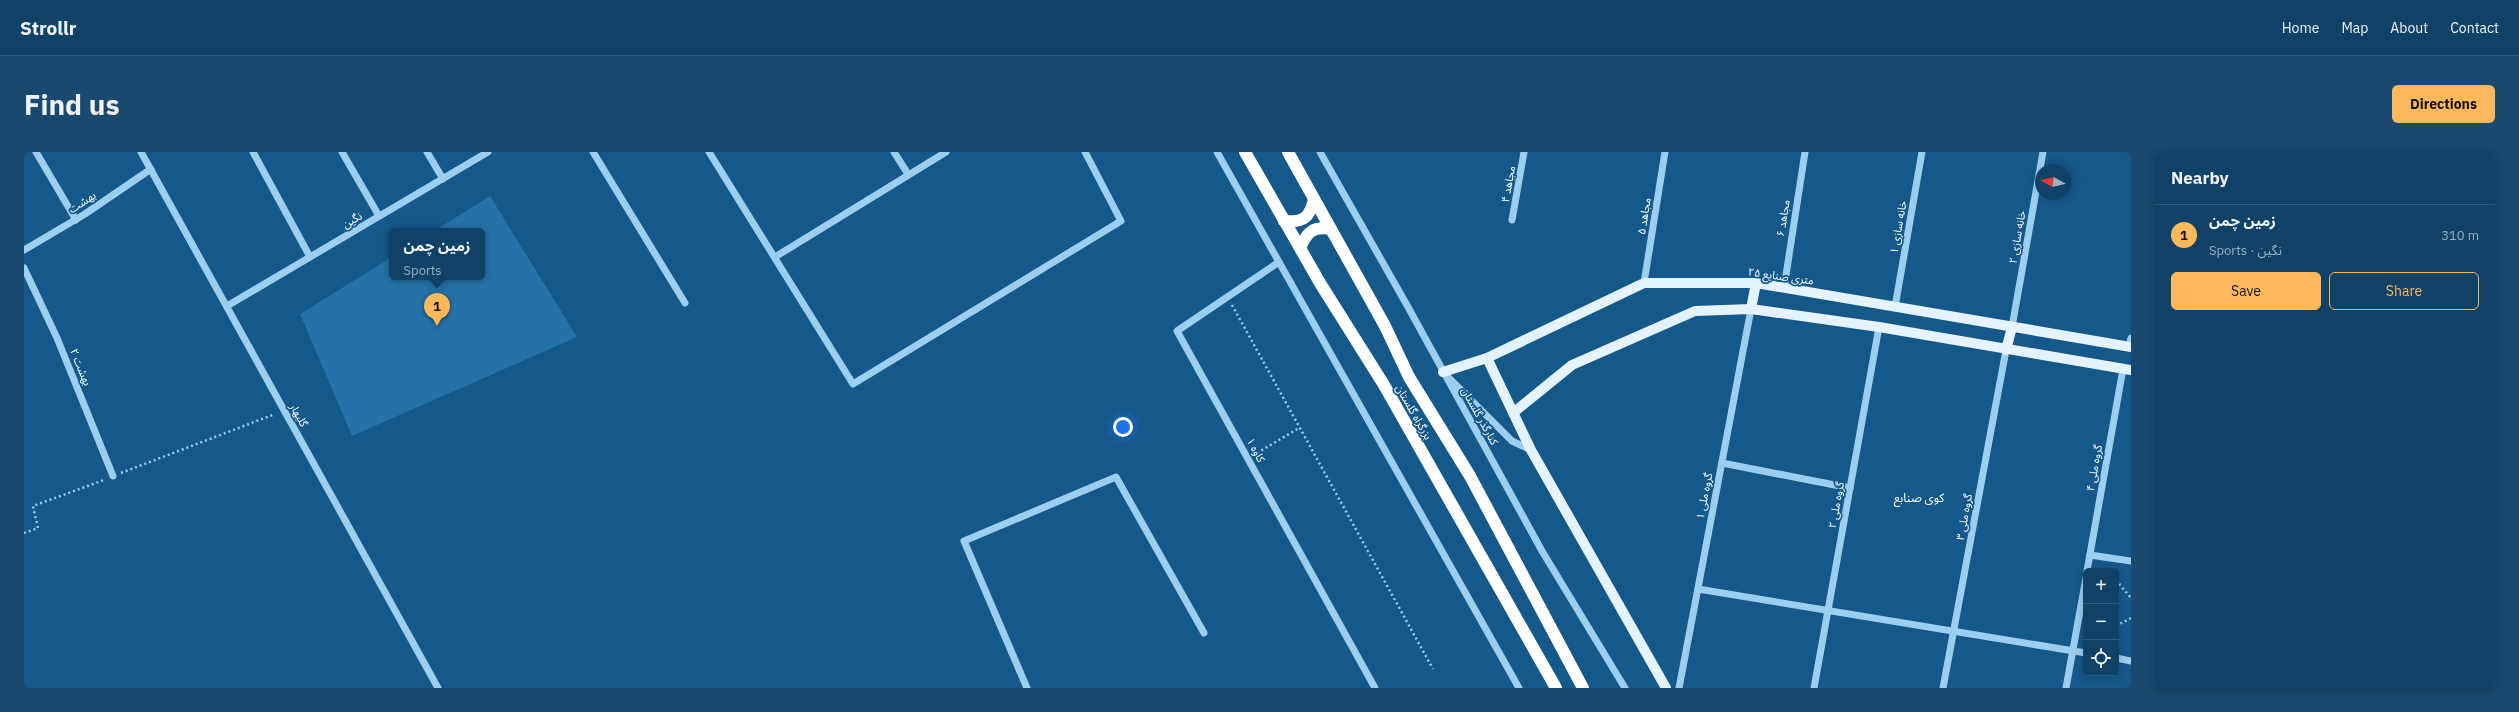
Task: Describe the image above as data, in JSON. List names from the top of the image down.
{
  "streets": {
    "highway": ["بزرگراه گلستان"],
    "main road": ["۲۵ متری صنایع"],
    "street": [
      "مجاهد ۴",
      "بهشت",
      "۵ مجاهد",
      "۶ مجاهد",
      "نگین",
      "خانه سازی ۱",
      "خانه سازی ۲",
      "بهشت ۲",
      "گلبهار",
      "کنارگذر گلستان",
      "کاوه ۱",
      "گروه ملی ۴",
      "گروه ملی ۱",
      "گروه ملی ۲",
      "گروه ملی ۳"
    ]
  },
  "crossings": [
    ["بهشت", "گلبهار"],
    ["۵ مجاهد", "۲۵ متری صنایع"],
    ["۶ مجاهد", "۲۵ متری صنایع"],
    ["نگین", "گلبهار"],
    ["خانه سازی ۱", "۲۵ متری صنایع"],
    ["خانه سازی ۲", "۲۵ متری صنایع"],
    ["۲۵ متری صنایع", "کنارگذر گلستان"]
  ],
  "districts": ["کوی صنابع"],
  "north": "left",
  "page": {
    "header": "Strollr",
    "nav": [
      "Home",
      "Map",
      "About",
      "Contact"
    ],
    "buttons": [
      "Directions",
      ["Save", "Share"]
    ],
    "title": "Find us",
    "heading": "Nearby",
    "list": [
      {
        "mark": "1",
        "name": "زمین چمن",
        "note": "Sports · نگین",
        "value": "310 m"
      }
    ],
    "popup": ["زمین چمن", "Sports"],
    "pins": "1",
    "map_buttons": ["+", "−"]
  }
}
